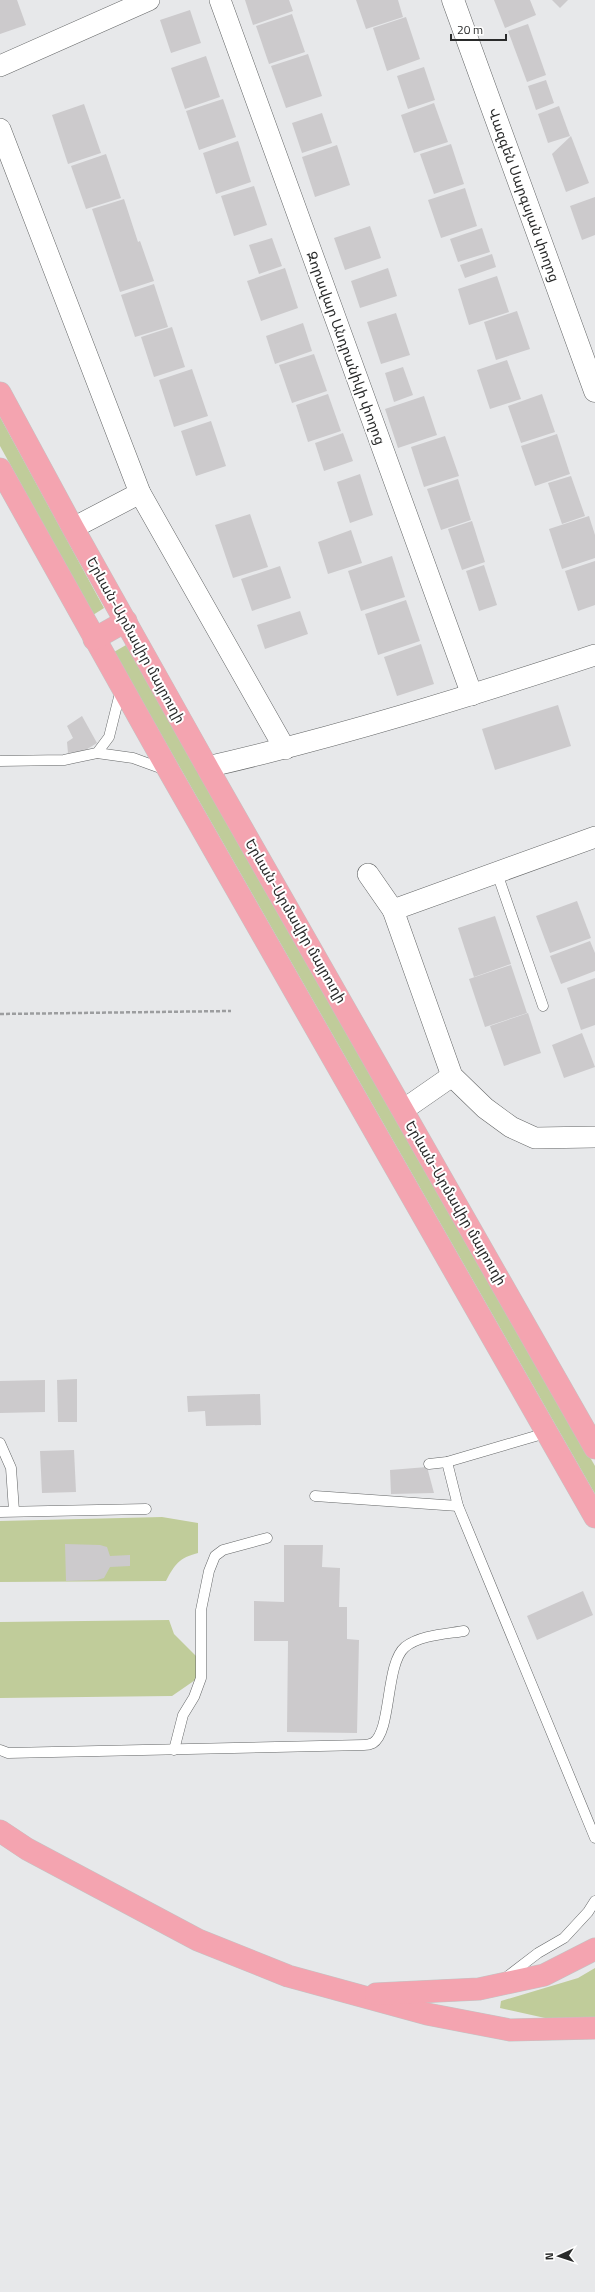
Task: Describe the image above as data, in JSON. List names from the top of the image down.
{
  "streets": {
    "highway": ["Երևան-Արմավիր մայրուղի"],
    "street": ["Վազգեն Սարգսյան փողոց", "Զորավար Անդրանիկի փողոց"]
  },
  "scale_bar": "20 m",
  "north": "left"
}
